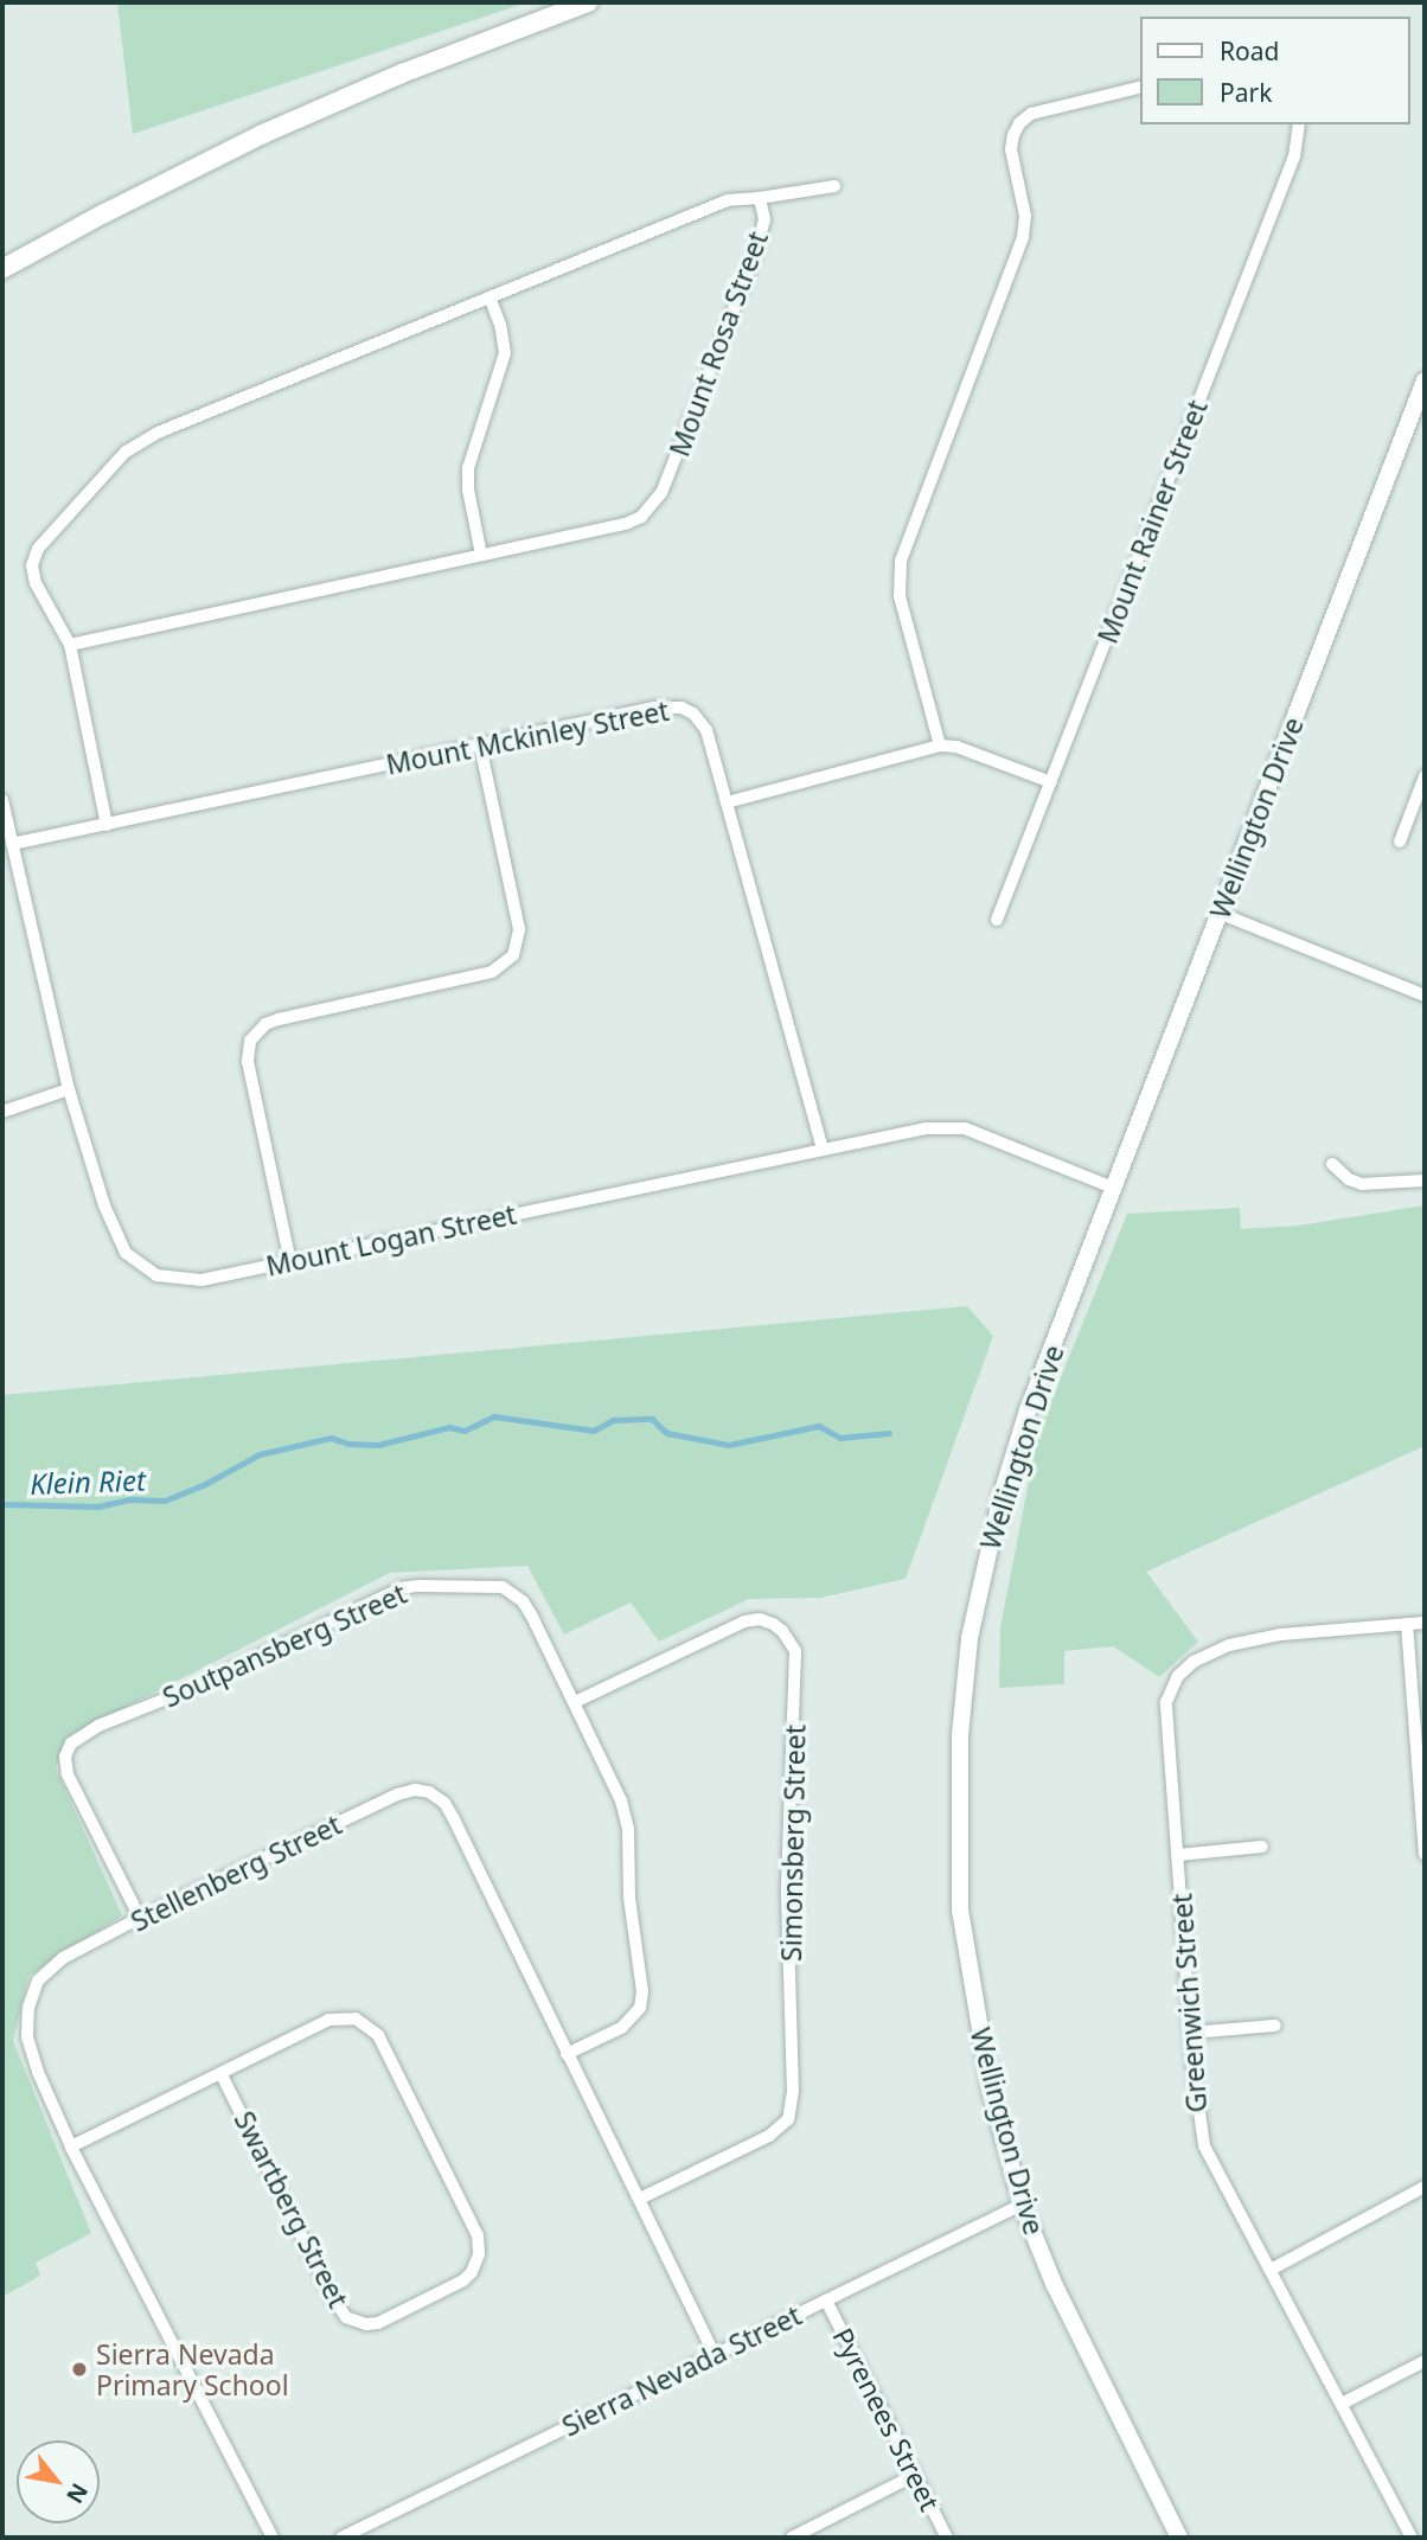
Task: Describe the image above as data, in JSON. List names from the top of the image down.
{
  "streets": {
    "street": [
      "Mount Rosa Street",
      "Mount Rainer Street",
      "Mount Mckinley Street",
      "Wellington Drive",
      "Mount Logan Street",
      "Soutpansberg Street",
      "Simonsberg Street",
      "Stellenberg Street",
      "Greenwich Street",
      "Swartberg Street",
      "Sierra Nevada Street",
      "Pyrenees Street"
    ]
  },
  "crossings": [
    ["Mount Rosa Street", "Mount Mckinley Street"],
    ["Mount Mckinley Street", "Mount Logan Street"],
    ["Wellington Drive", "Mount Logan Street"],
    ["Wellington Drive", "Sierra Nevada Street"],
    ["Soutpansberg Street", "Simonsberg Street"],
    ["Soutpansberg Street", "Stellenberg Street"],
    ["Simonsberg Street", "Stellenberg Street"],
    ["Stellenberg Street", "Swartberg Street"],
    ["Stellenberg Street", "Sierra Nevada Street"],
    ["Sierra Nevada Street", "Pyrenees Street"]
  ],
  "water": ["Klein Riet"],
  "places": ["Sierra Nevada Primary School"],
  "legend": ["Road", "Park"],
  "north": "bottom right"
}
